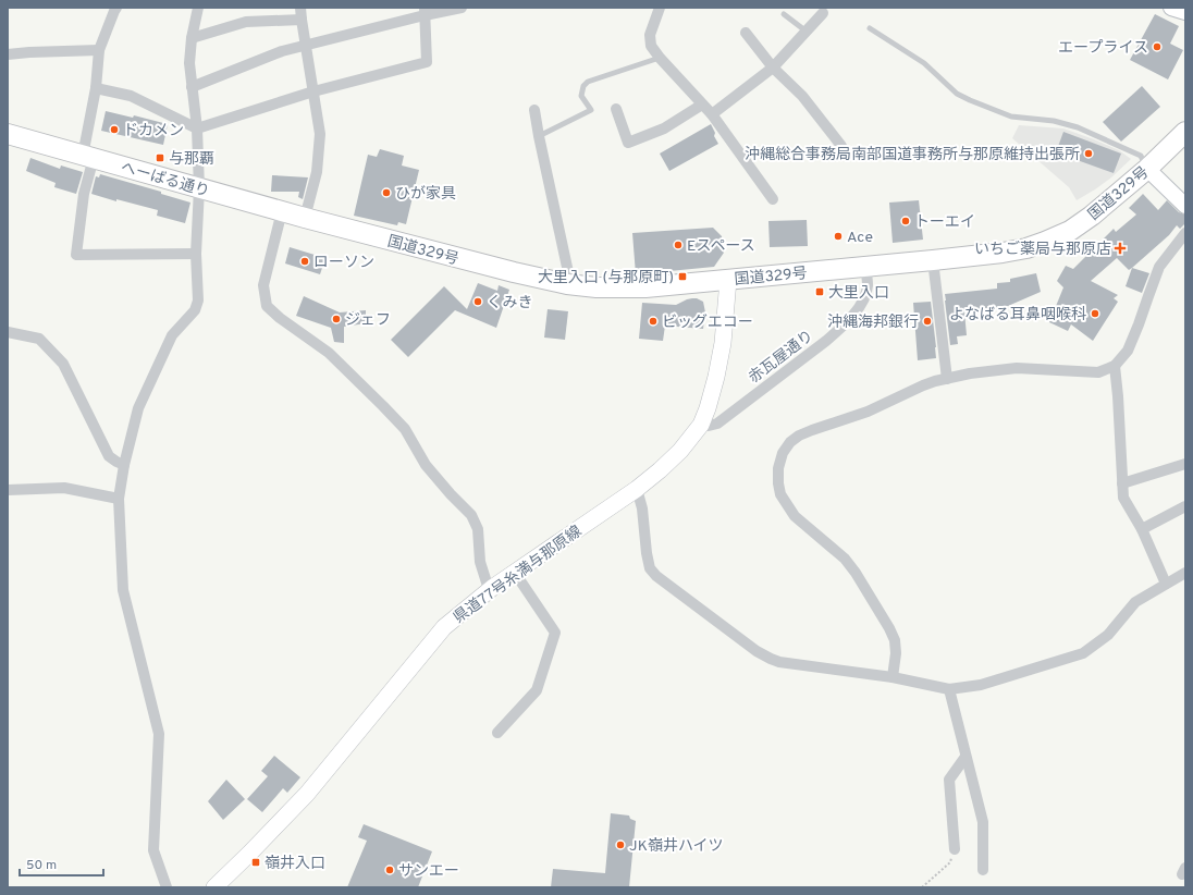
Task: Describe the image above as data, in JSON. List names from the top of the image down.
{
  "streets": {
    "highway": ["へーばる通り", "国道329号"],
    "main road": ["県道77号糸満与那原線"],
    "street": ["赤瓦屋通り"]
  },
  "crossings": [
    ["へーばる通り", "国道329号"],
    ["国道329号", "赤瓦屋通り"],
    ["国道329号", "県道77号糸満与那原線"],
    ["赤瓦屋通り", "県道77号糸満与那原線"]
  ],
  "places": {
    "other": [
      "エープライス",
      "ドカメン",
      "沖縄総合事務局南部国道事務所与那原維持出張所",
      "ひが家具",
      "トーエイ",
      "Ace",
      "Eスペース",
      "ローソン",
      "くみき",
      "よなばる耳鼻咽喉科",
      "ジェフ",
      "ビッグエコー",
      "沖縄海邦銀行",
      "JK嶺井ハイツ",
      "サンエー"
    ],
    "transit": [
      "与那覇",
      "大里入口 (与那原町)",
      "大里入口",
      "嶺井入口"
    ],
    "health": ["いちご薬局与那原店"]
  },
  "scale_bar": "50 m"
}
